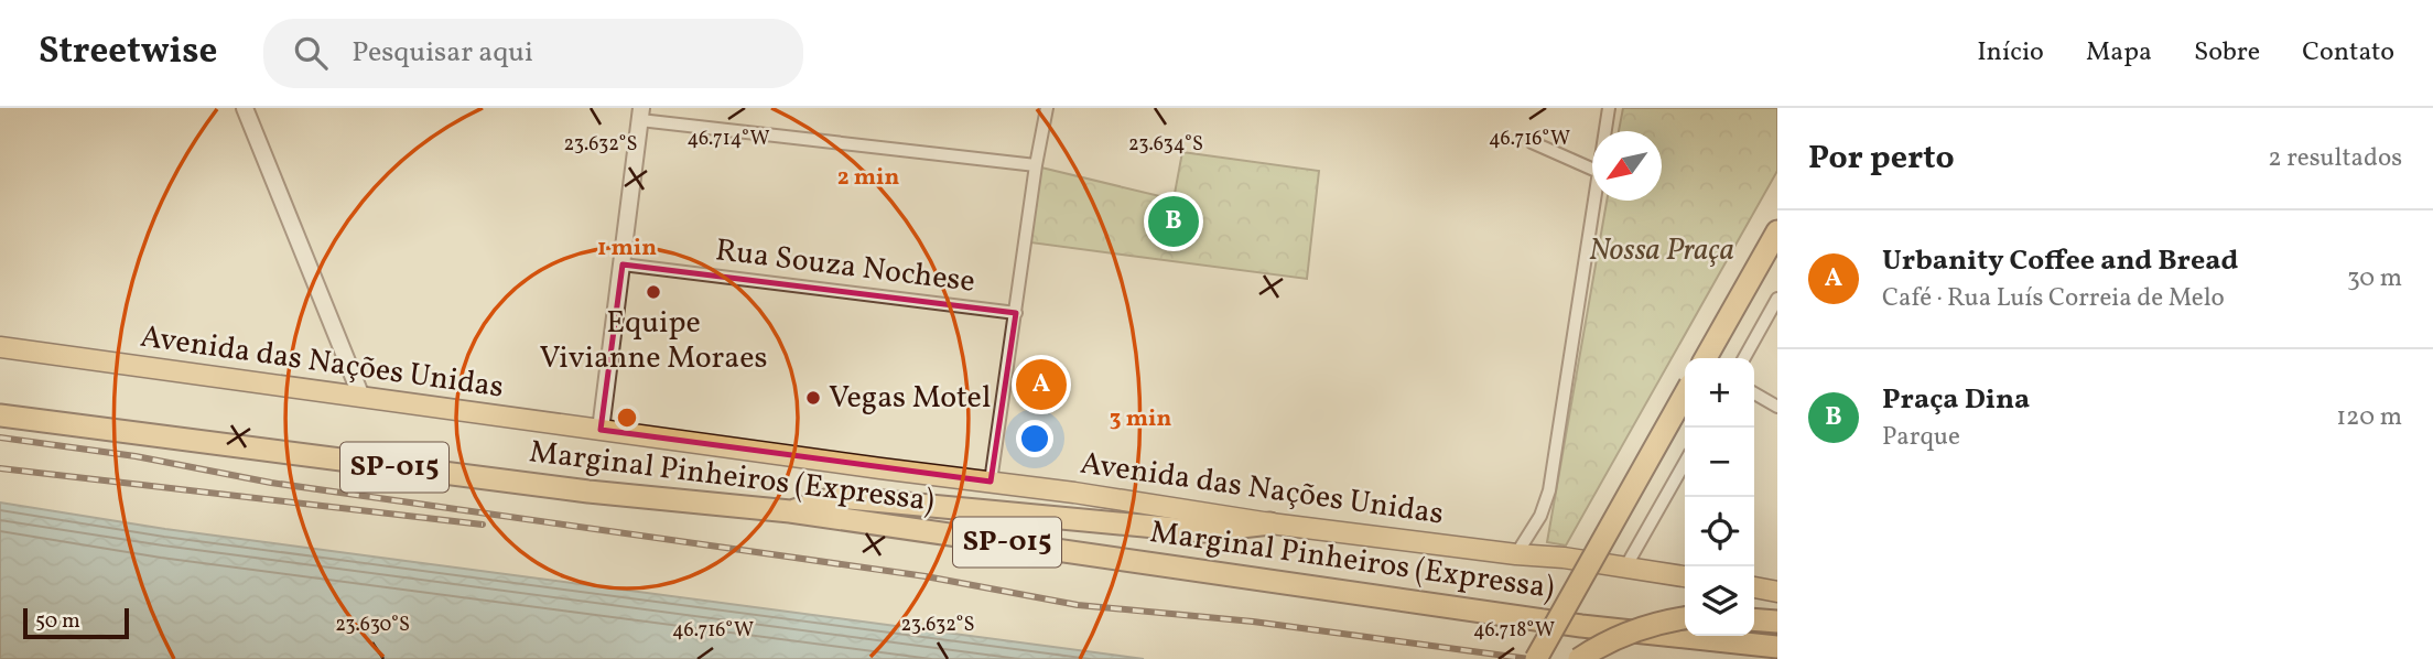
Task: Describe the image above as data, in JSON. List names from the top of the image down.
{
  "streets": {
    "highway": ["Avenida das Nações Unidas", "SP-015", "Marginal Pinheiros (Expressa)"],
    "street": ["Rua Souza Nochese"]
  },
  "parks": ["Nossa Praça"],
  "places": ["Equipe Vivianne Moraes", "Vegas Motel"],
  "scale_bar": "50 m",
  "north": "bottom left",
  "page": {
    "header": "Streetwise",
    "search": "Pesquisar aqui",
    "nav": [
      "Início",
      "Mapa",
      "Sobre",
      "Contato"
    ],
    "heading": ["Por perto", "2 resultados"],
    "pins": ["B", "A"],
    "list": [
      {
        "mark": "A",
        "name": "Urbanity Coffee and Bread",
        "note": "Café · Rua Luís Correia de Melo",
        "value": "30 m"
      },
      {
        "mark": "B",
        "name": "Praça Dina",
        "note": "Parque",
        "value": "120 m"
      }
    ],
    "map_buttons": ["+", "−"],
    "scale": "50 m"
  },
  "coordinates": [
    "46.714°W",
    "46.716°W",
    "23.632°S",
    "23.634°S",
    "23.630°S",
    "46.718°W"
  ],
  "rings": ["2 min", "1 min", "3 min"]
}
